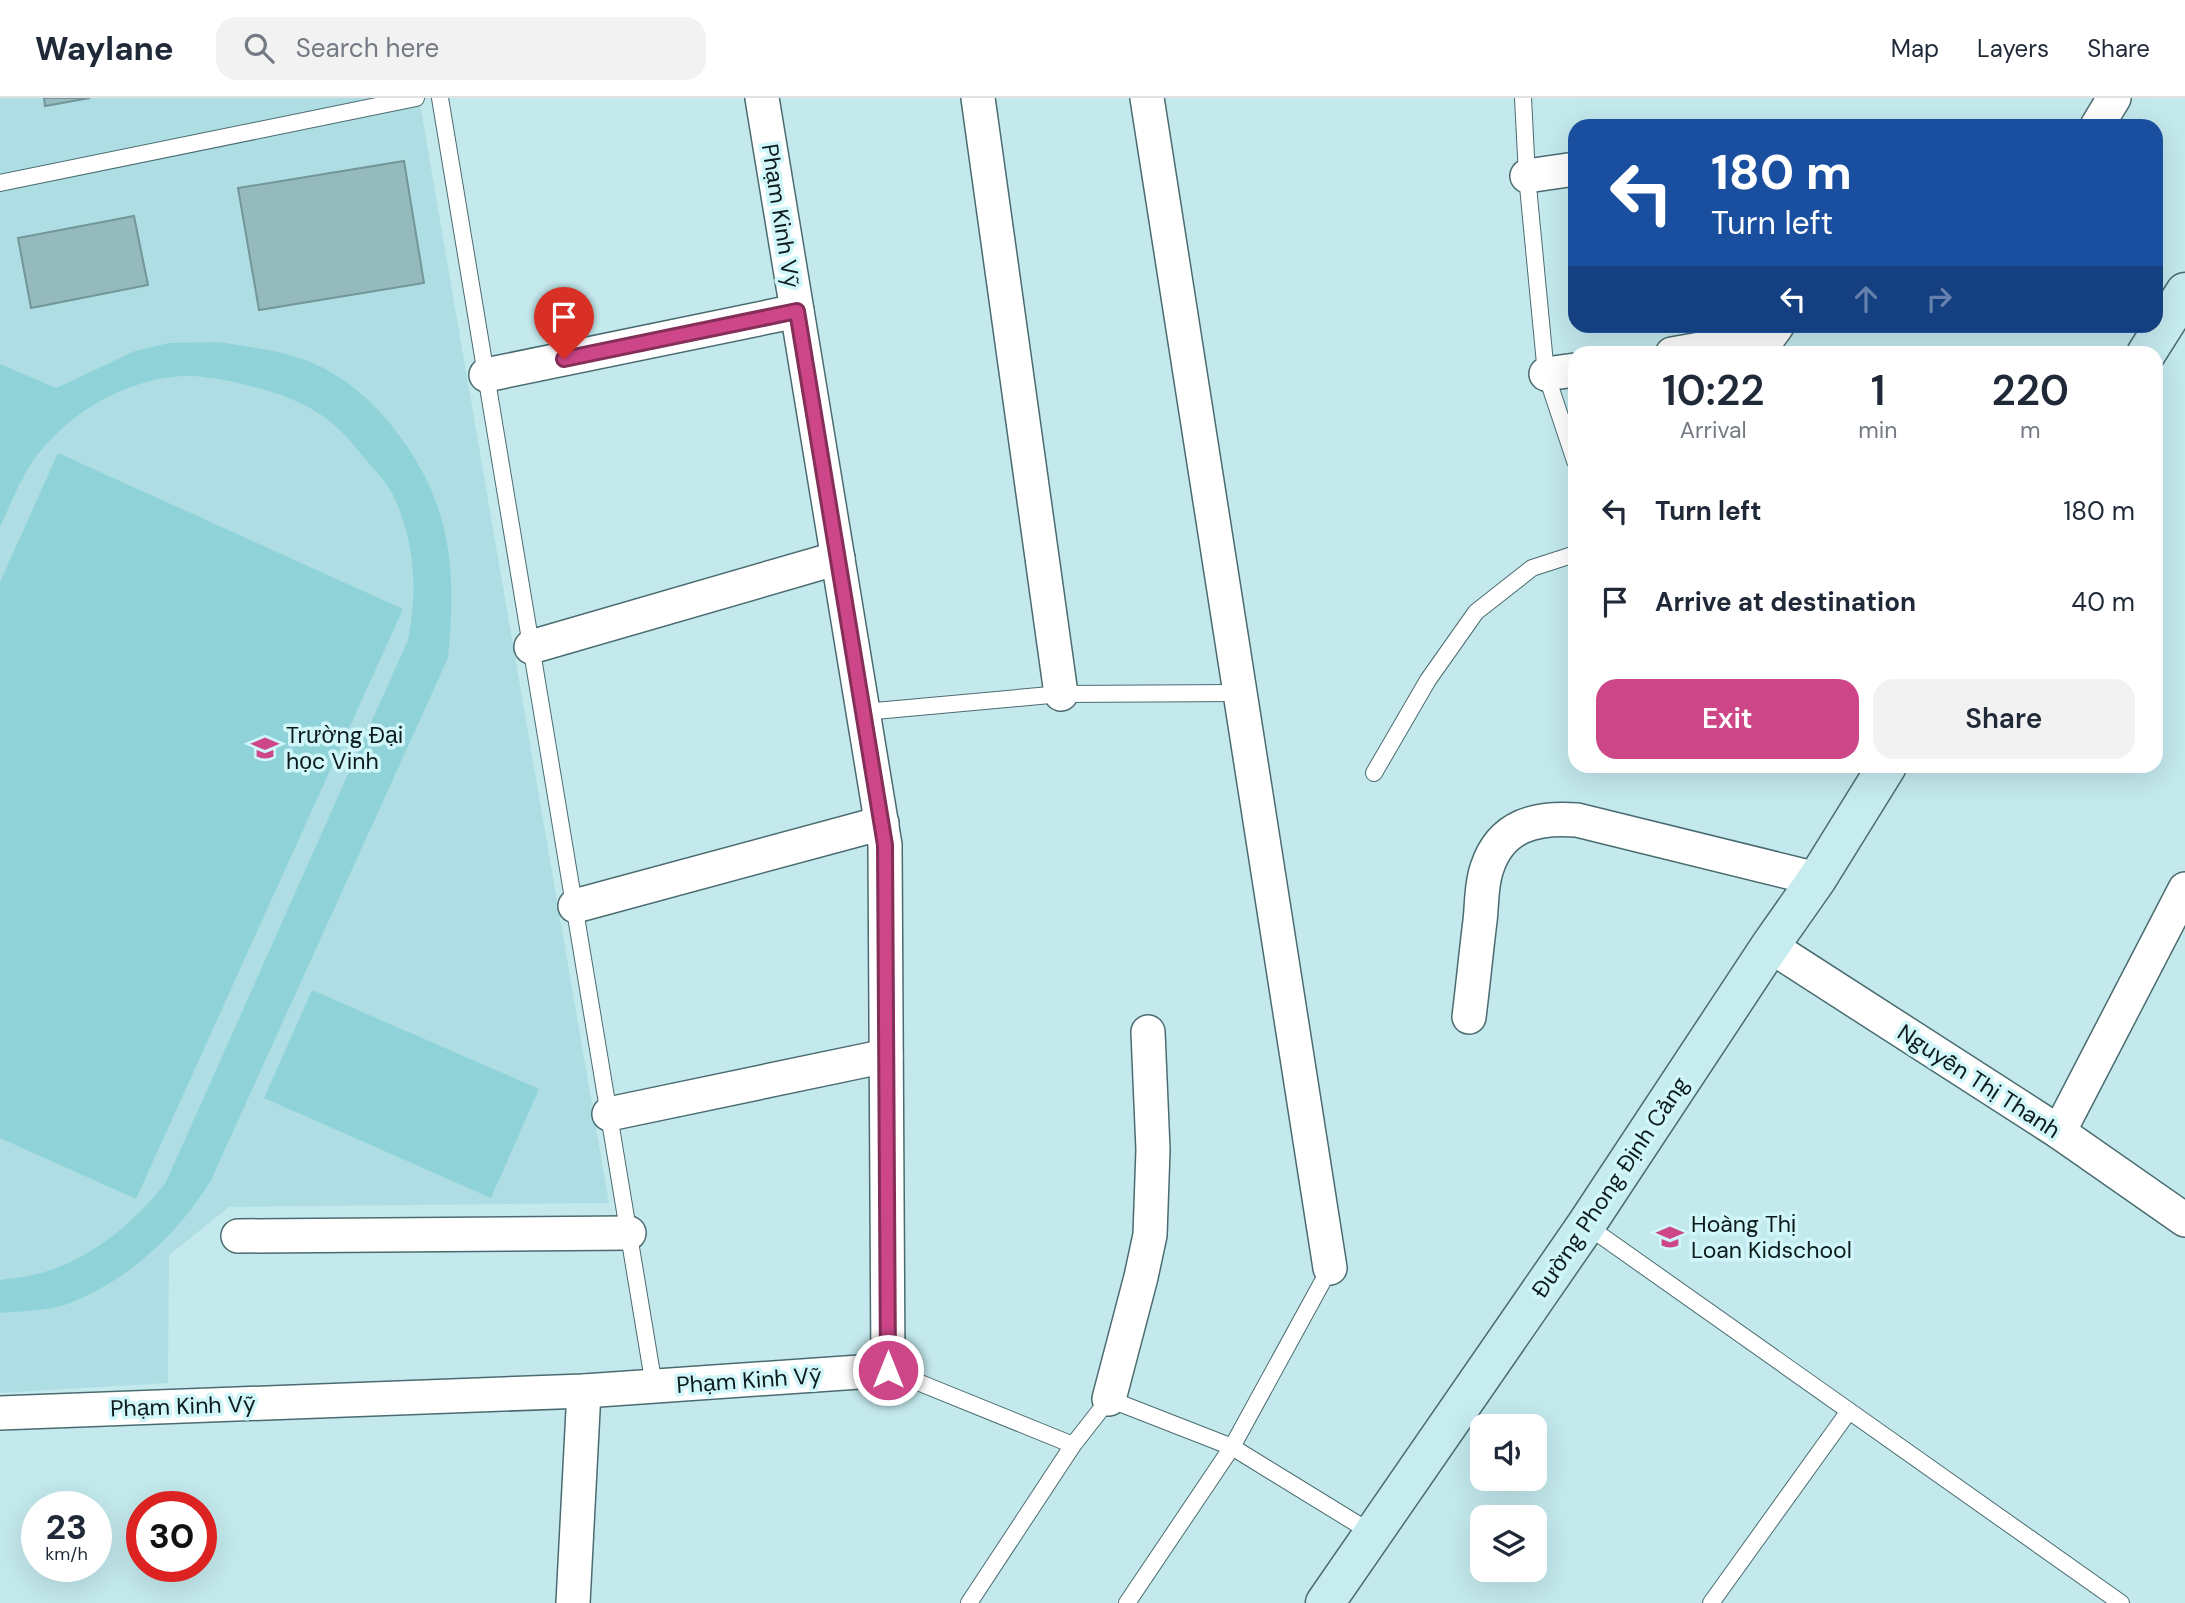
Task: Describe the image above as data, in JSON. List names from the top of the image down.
{
  "streets": {
    "street": ["Phạm Kinh Vỹ", "Nguyễn Thị Thanh", "Đường Phong Định Cảng"]
  },
  "crossings": [
    ["Nguyễn Thị Thanh", "Đường Phong Định Cảng"]
  ],
  "places": {
    "school or university": ["Trường Đại học Vinh", "Hoàng Thị Loan Kidschool"]
  },
  "page": {
    "header": "Waylane",
    "search": "Search here",
    "nav": ["Map", "Layers", "Share"],
    "turn": ["180 m", "Turn left"],
    "eta": [
      "10:22",
      "Arrival",
      "1",
      "min",
      "220",
      "m"
    ],
    "list": [
      {
        "name": "Turn left",
        "value": "180 m"
      },
      {
        "name": "Arrive at destination",
        "value": "40 m"
      }
    ],
    "buttons": ["Exit", "Share"],
    "speed": "23 km/h",
    "limit": "30"
  }
}
